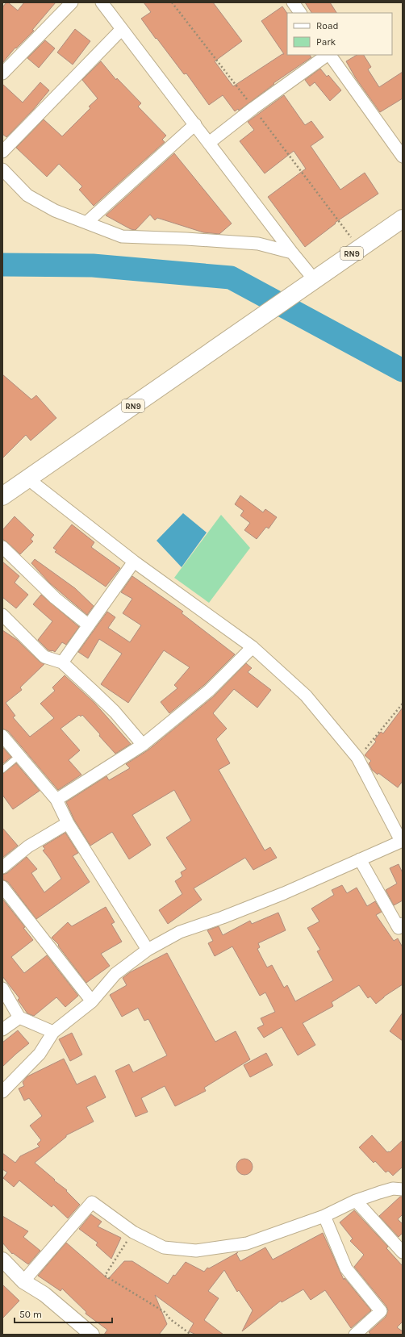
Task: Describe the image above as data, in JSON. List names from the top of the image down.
{
  "streets": {
    "main road": ["RN9"]
  },
  "legend": ["Road", "Park"],
  "scale_bar": "50 m"
}
